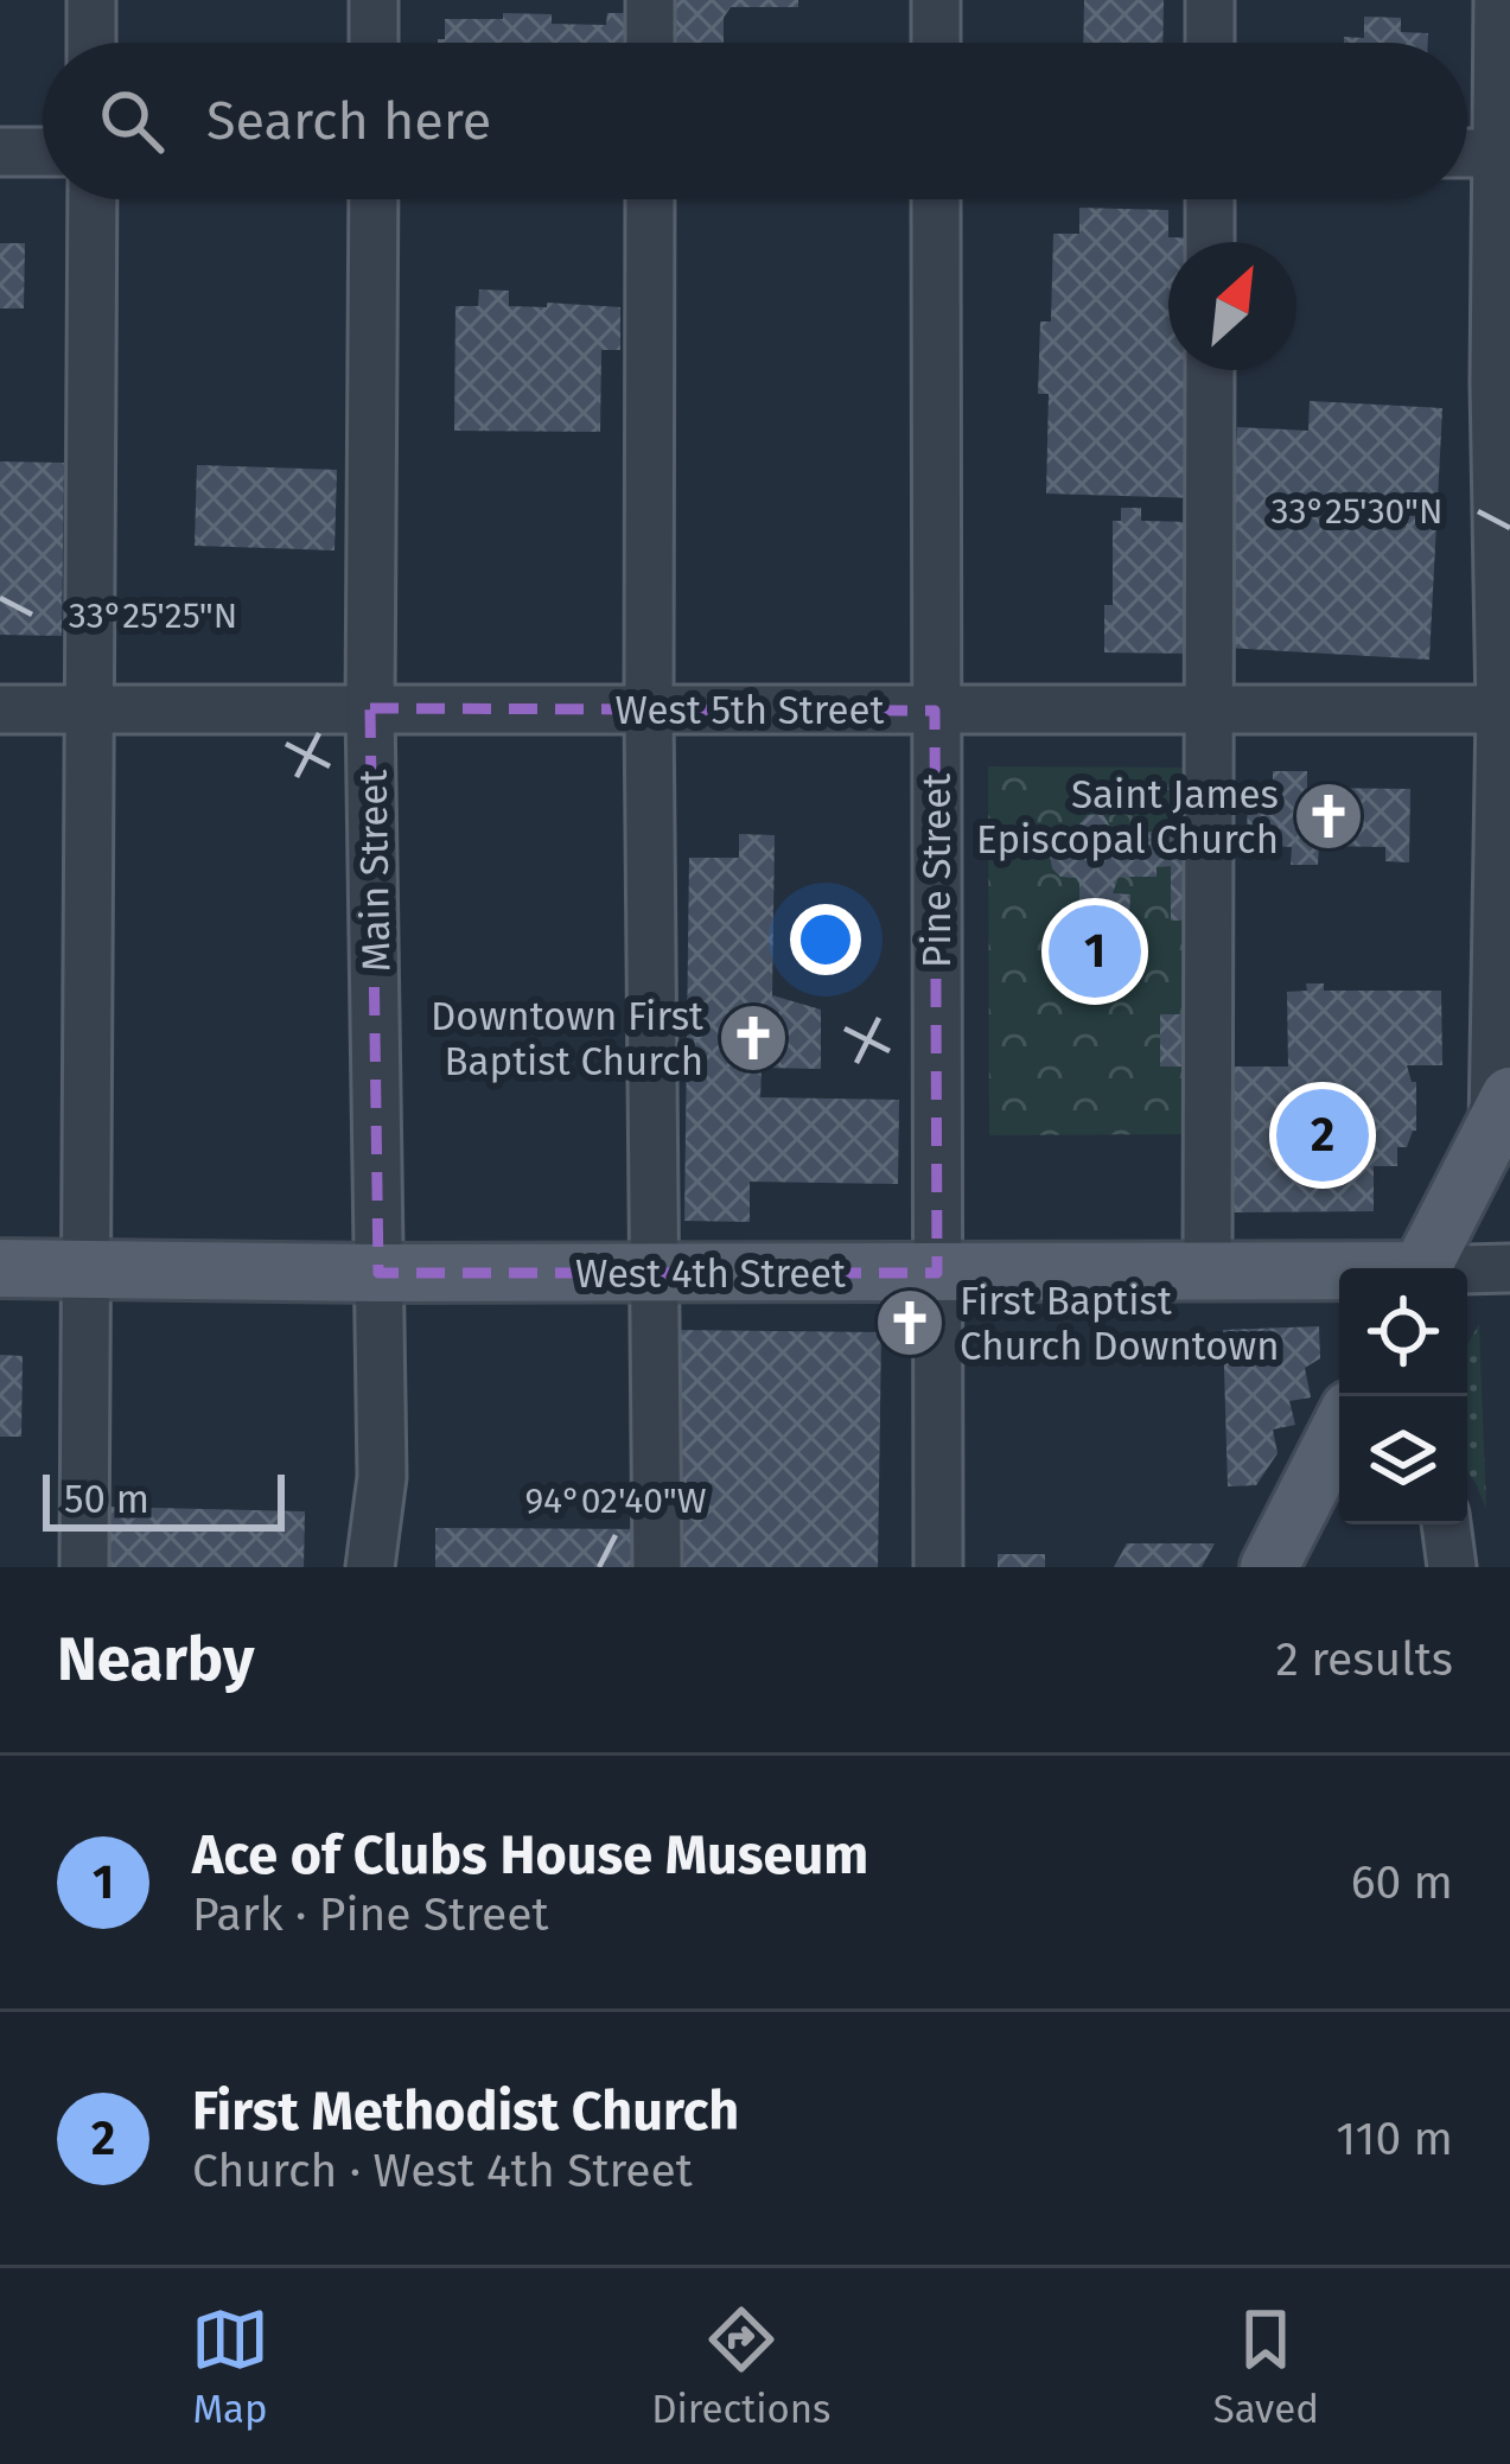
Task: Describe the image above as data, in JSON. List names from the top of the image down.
{
  "streets": {
    "main road": ["West 4th Street"],
    "street": ["West 5th Street", "Main Street", "Pine Street"]
  },
  "crossings": [
    ["West 5th Street", "Main Street"],
    ["West 5th Street", "Pine Street"],
    ["Main Street", "West 4th Street"],
    ["Pine Street", "West 4th Street"]
  ],
  "places": {
    "church": ["Saint James Episcopal Church", "Downtown First Baptist Church", "First Baptist Church Downtown"]
  },
  "scale_bar": "50 m",
  "north": "top right",
  "page": {
    "search": "Search here",
    "pins": ["1", "2"],
    "scale": "50 m",
    "heading": ["Nearby", "2 results"],
    "list": [
      {
        "mark": "1",
        "name": "Ace of Clubs House Museum",
        "note": "Park · Pine Street",
        "value": "60 m"
      },
      {
        "mark": "2",
        "name": "First Methodist Church",
        "note": "Church · West 4th Street",
        "value": "110 m"
      }
    ],
    "nav": ["Map", "Directions", "Saved"]
  },
  "coordinates": ["33°25'30\"N", "33°25'25\"N", "94°02'40\"W"]
}
